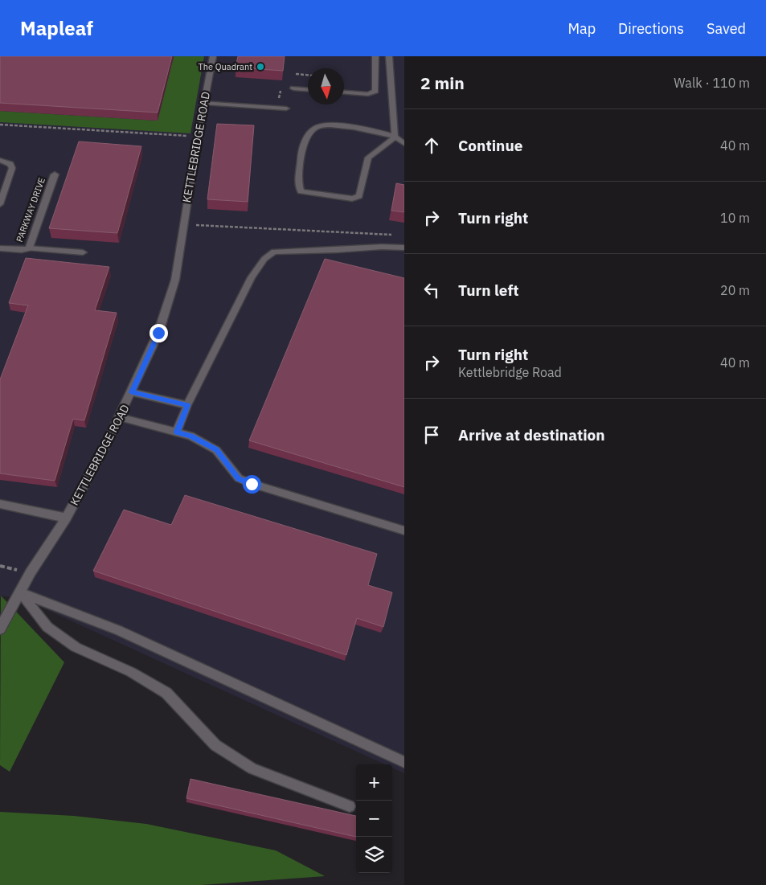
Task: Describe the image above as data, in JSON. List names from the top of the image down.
{
  "streets": {
    "street": ["KETTLEBRIDGE ROAD", "PARKWAY DRIVE"]
  },
  "places": ["The Quadrant"],
  "north": "bottom",
  "page": {
    "header": "Mapleaf",
    "nav": ["Map", "Directions", "Saved"],
    "heading": ["2 min", "Walk · 110 m"],
    "list": [
      ["Continue", "40 m"],
      ["Turn right", "10 m"],
      ["Turn left", "20 m"],
      ["Turn right", "Kettlebridge Road", "40 m"],
      "Arrive at destination"
    ],
    "map_buttons": ["+", "−"]
  }
}
